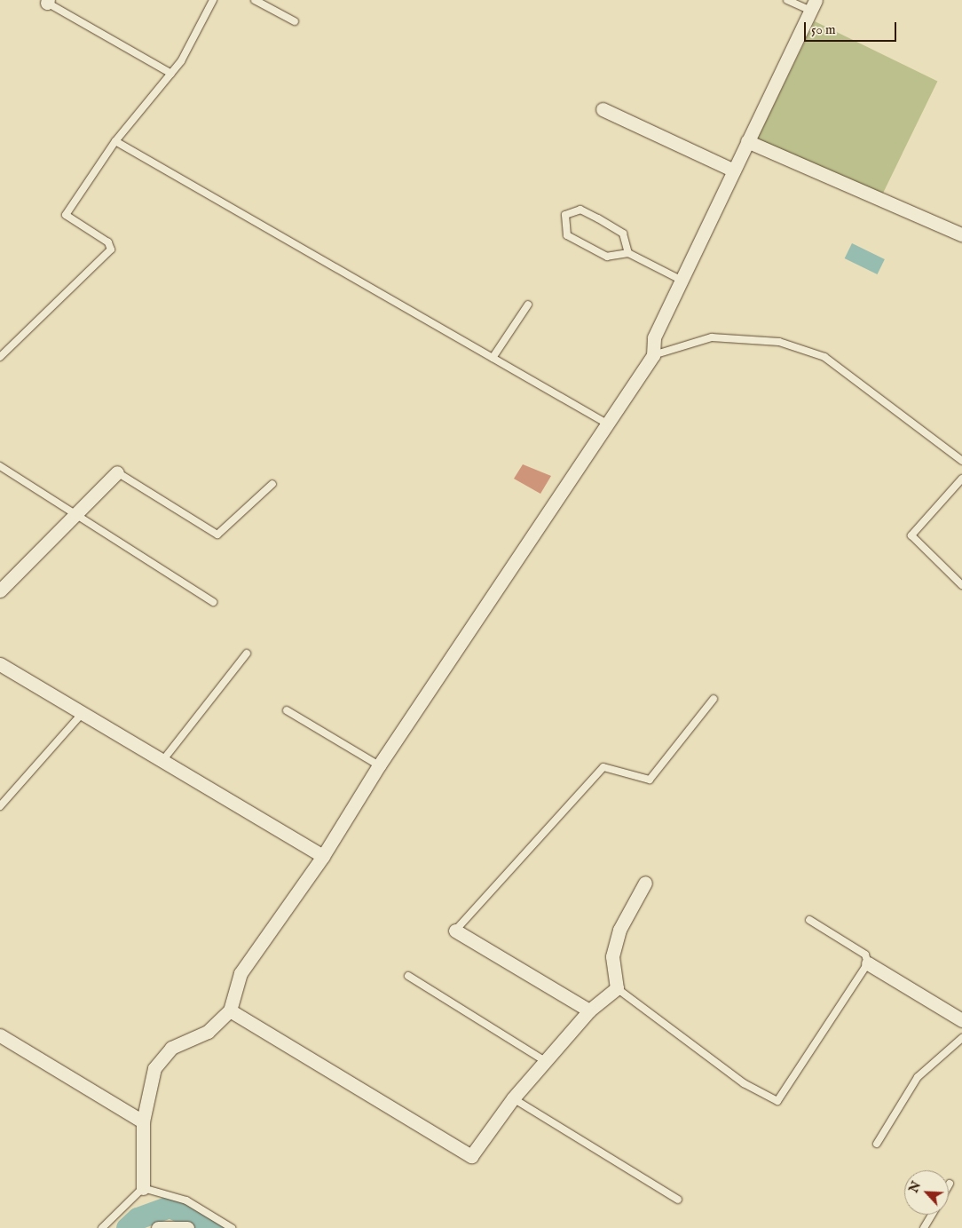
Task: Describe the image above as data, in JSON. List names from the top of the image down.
{
  "scale_bar": "50 m",
  "north": "top left"
}
